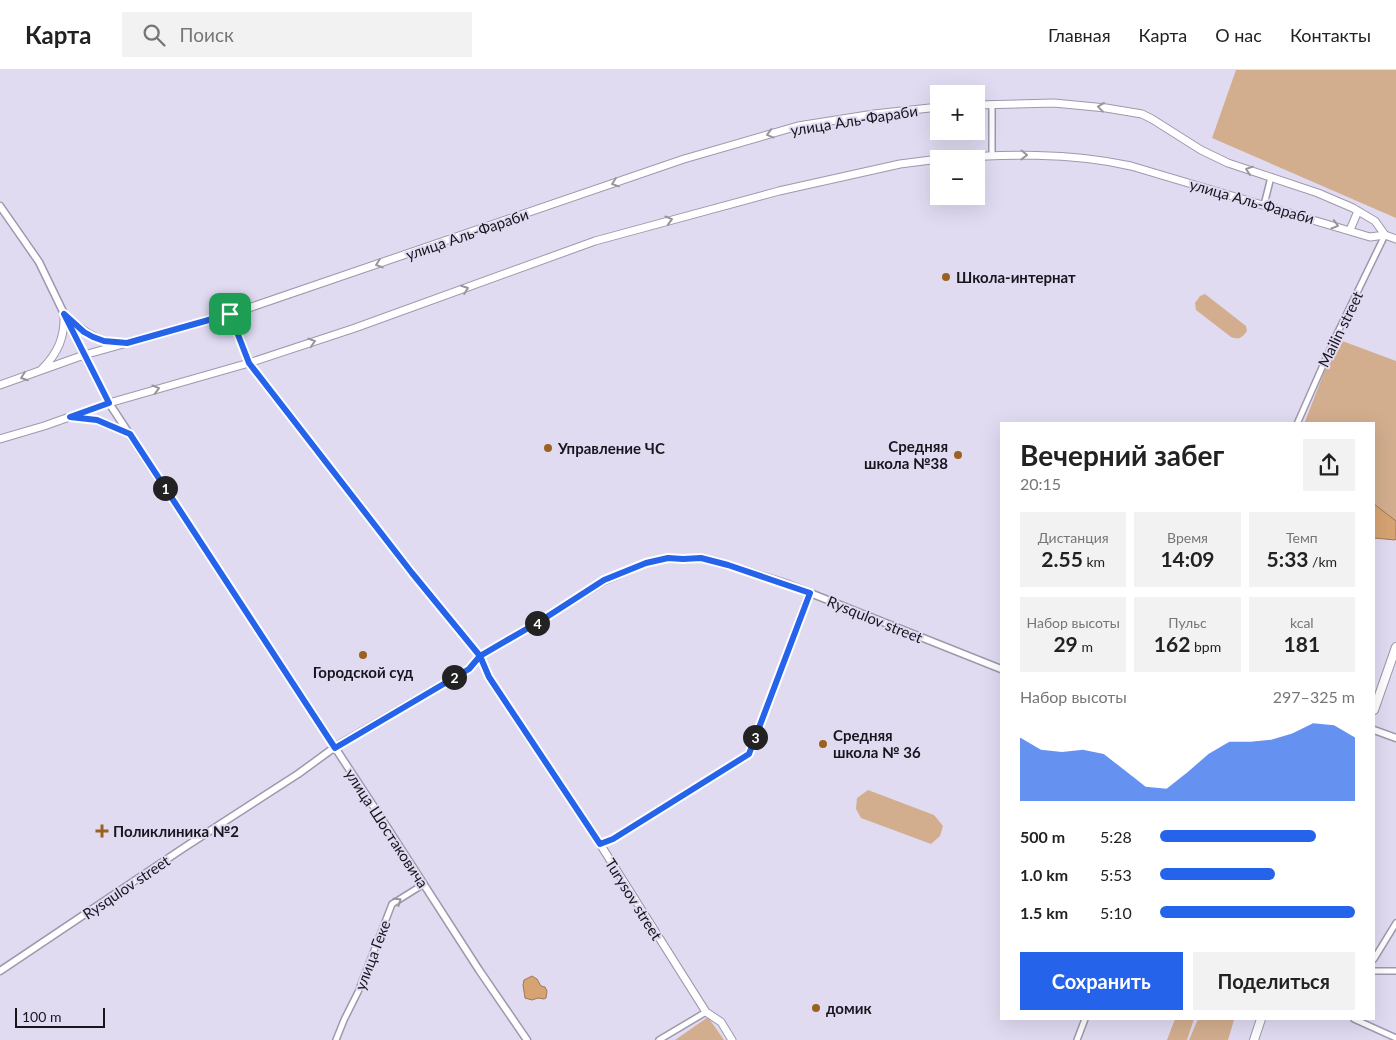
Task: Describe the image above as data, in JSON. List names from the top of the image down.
{
  "streets": {
    "main road": ["улица Аль-Фараби", "Turysov street"],
    "street": [
      "Mailin street",
      "Rysqulov street",
      "улица Шостаковича",
      "улица Геке"
    ]
  },
  "crossings": [
    ["улица Аль-Фараби", "Mailin street"],
    ["улица Аль-Фараби", "улица Шостаковича"],
    ["улица Аль-Фараби", "Turysov street"],
    ["Rysqulov street", "улица Шостаковича"],
    ["Rysqulov street", "Turysov street"],
    ["улица Шостаковича", "улица Геке"]
  ],
  "one_way": ["улица Геке"],
  "places": {
    "other": [
      "Школа-интернат",
      "Управление ЧС",
      "Средняя школа №38",
      "Городской суд",
      "Средняя школа № 36",
      "домик"
    ],
    "health": ["Поликлиника №2"]
  },
  "scale_bar": "100 m",
  "page": {
    "header": "Карта",
    "search": "Поиск",
    "nav": [
      "Главная",
      "Карта",
      "О нас",
      "Контакты"
    ],
    "map_buttons": ["+", "−"],
    "heading": ["Вечерний забег", "20:15"],
    "pins": [
      "1",
      "4",
      "2",
      "3"
    ],
    "stats": [
      ["Дистанция", "2.55 km"],
      ["Время", "14:09"],
      ["Темп", "5:33 /km"],
      ["Набор высоты", "29 m"],
      ["Пульс", "162 bpm"],
      ["kcal", "181"]
    ],
    "chart": ["Набор высоты", "297–325 m"],
    "list": [
      {
        "name": "500 m",
        "note": "5:28"
      },
      {
        "name": "1.0 km",
        "note": "5:53"
      },
      {
        "name": "1.5 km",
        "note": "5:10"
      }
    ],
    "buttons": ["Сохранить", "Поделиться"],
    "scale": "100 m"
  }
}
